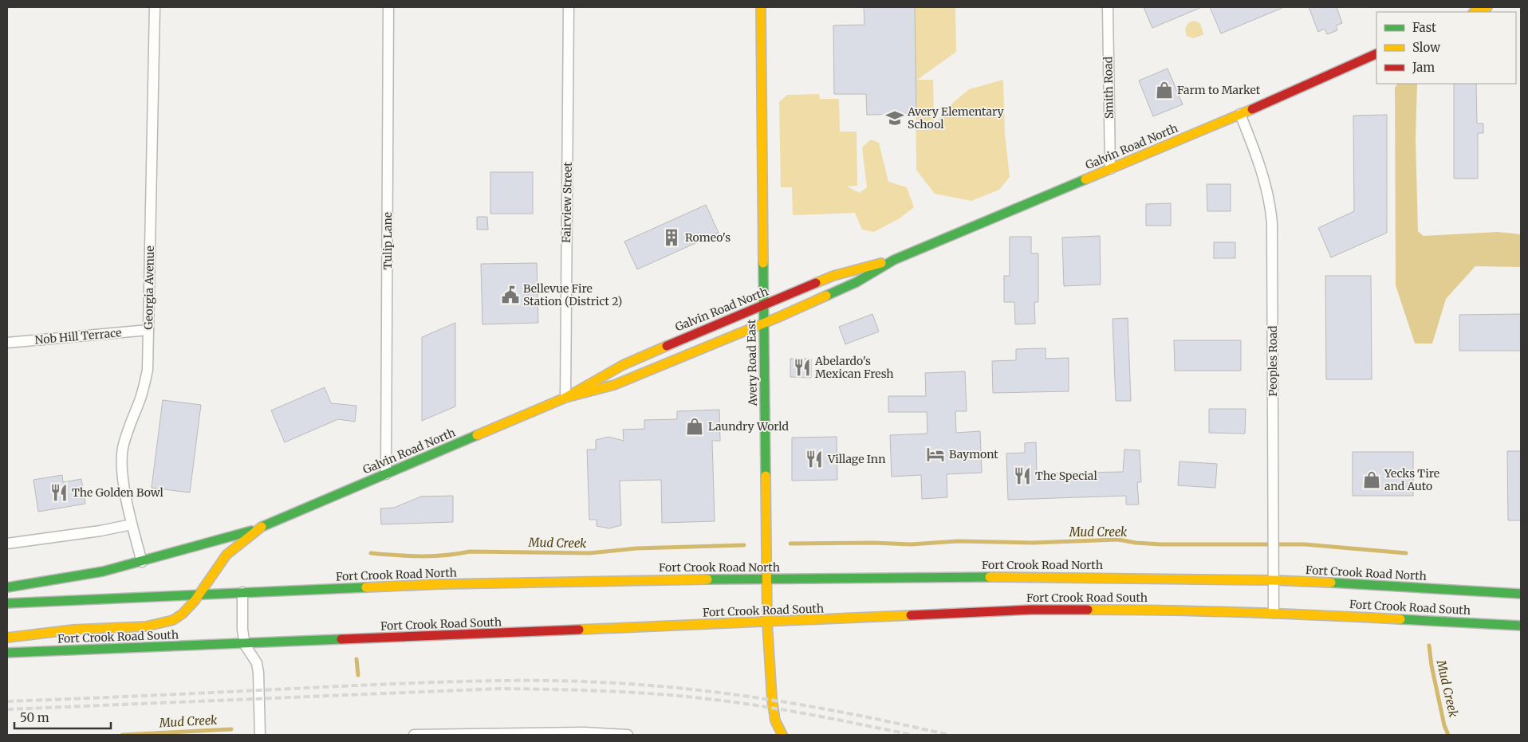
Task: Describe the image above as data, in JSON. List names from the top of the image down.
{
  "streets": {
    "main road": [
      "Galvin Road North",
      "Avery Road East",
      "Fort Crook Road North",
      "Fort Crook Road South"
    ],
    "street": [
      "Smith Road",
      "Fairview Street",
      "Tulip Lane",
      "Georgia Avenue",
      "Nob Hill Terrace",
      "Peoples Road"
    ]
  },
  "crossings": [
    ["Smith Road", "Galvin Road North"],
    ["Galvin Road North", "Fairview Street"],
    ["Galvin Road North", "Tulip Lane"],
    ["Galvin Road North", "Peoples Road"],
    ["Galvin Road North", "Avery Road East"],
    ["Georgia Avenue", "Nob Hill Terrace"],
    ["Peoples Road", "Fort Crook Road North"],
    ["Peoples Road", "Fort Crook Road South"],
    ["Avery Road East", "Fort Crook Road North"],
    ["Avery Road East", "Fort Crook Road South"],
    ["Fort Crook Road North", "Fort Crook Road South"]
  ],
  "water": ["Mud Creek"],
  "places": {
    "shop": ["Farm to Market", "Laundry World", "Yecks Tire and Auto"],
    "school or university": ["Avery Elementary School"],
    "building": ["Romeo's"],
    "public building": ["Bellevue Fire Station (District 2)"],
    "restaurant": [
      "Abelardo's Mexican Fresh",
      "Village Inn",
      "The Special",
      "The Golden Bowl"
    ],
    "hotel": ["Baymont"]
  },
  "legend": ["Fast", "Slow", "Jam"],
  "scale_bar": "50 m"
}
